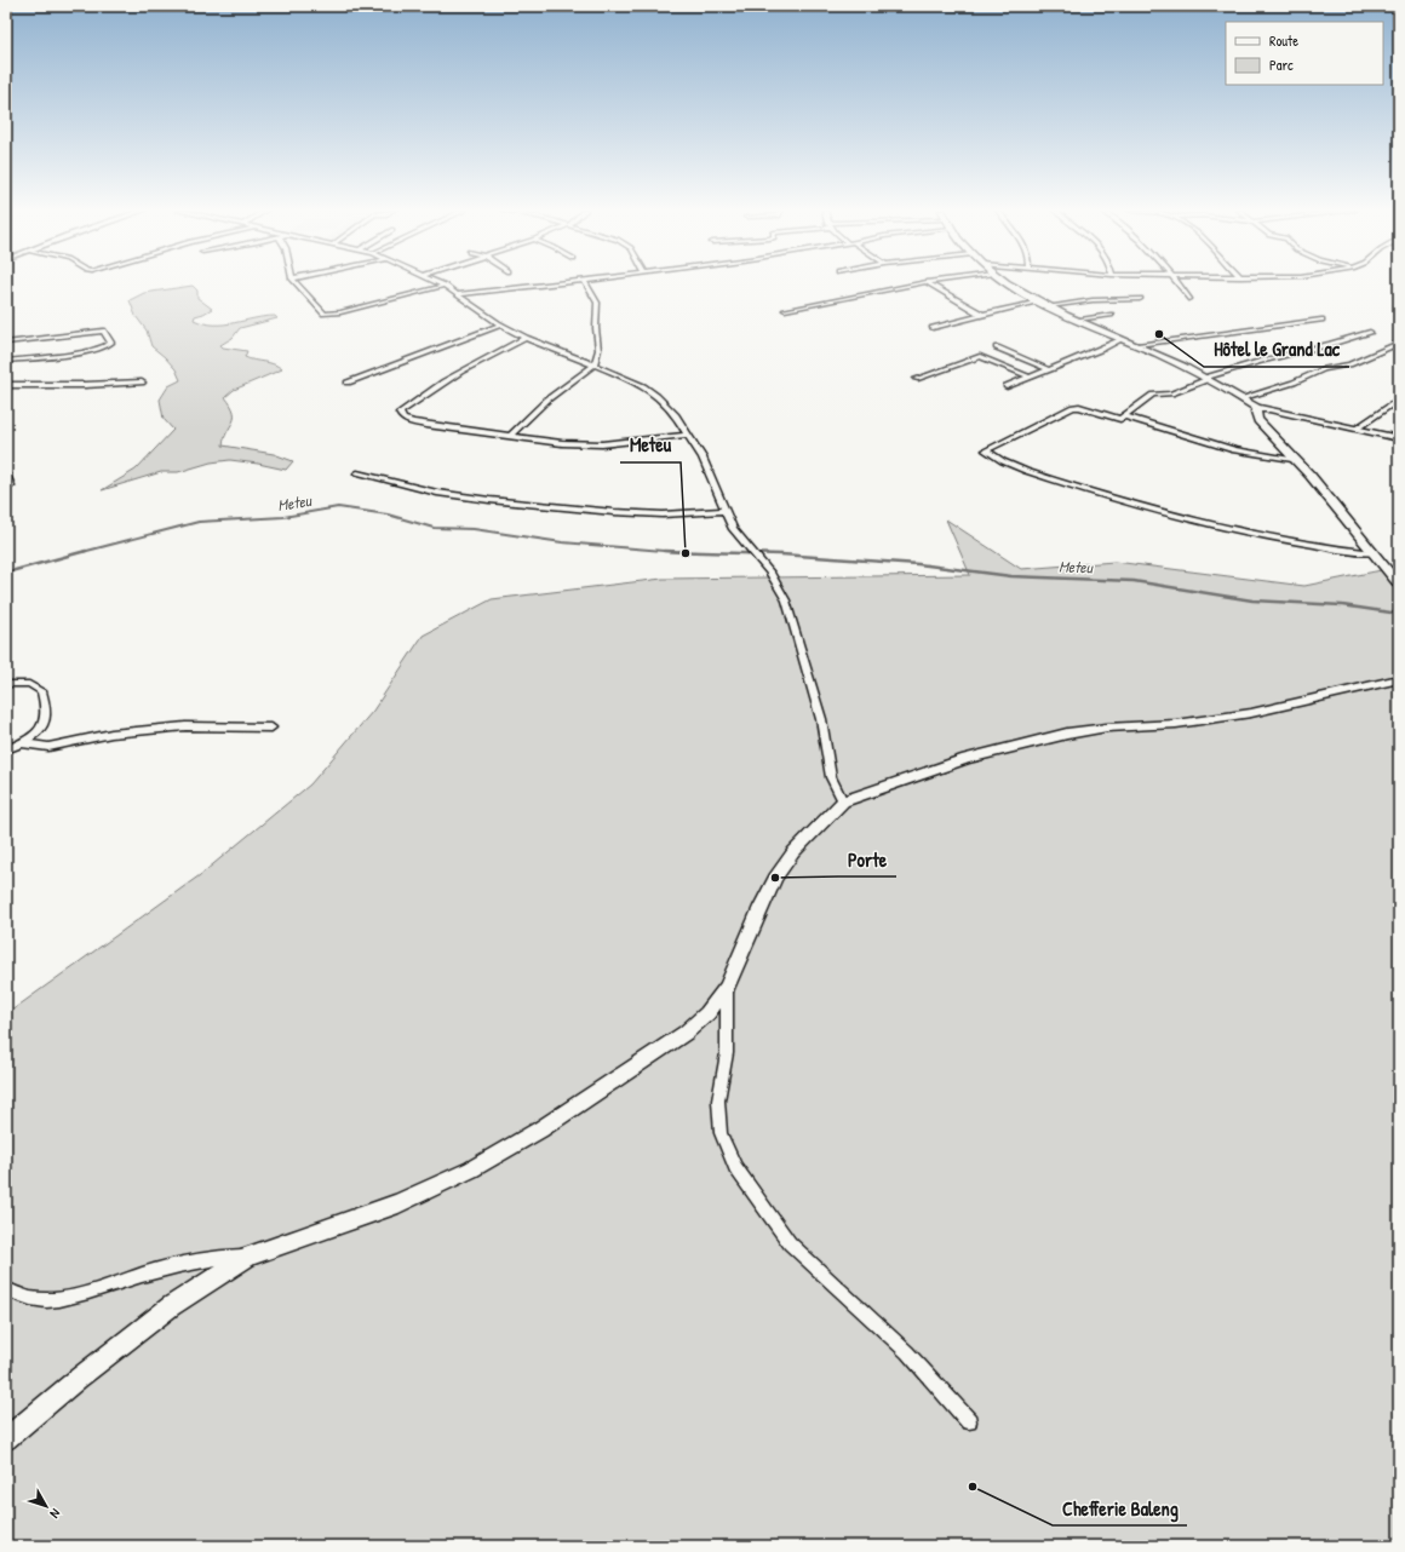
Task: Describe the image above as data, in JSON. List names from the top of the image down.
{
  "water": ["Meteu"],
  "places": [
    "Hôtel le Grand Lac",
    "Meteu",
    "Porte",
    "Chefferie Baleng"
  ],
  "legend": ["Route", "Parc"],
  "north": "bottom right"
}
